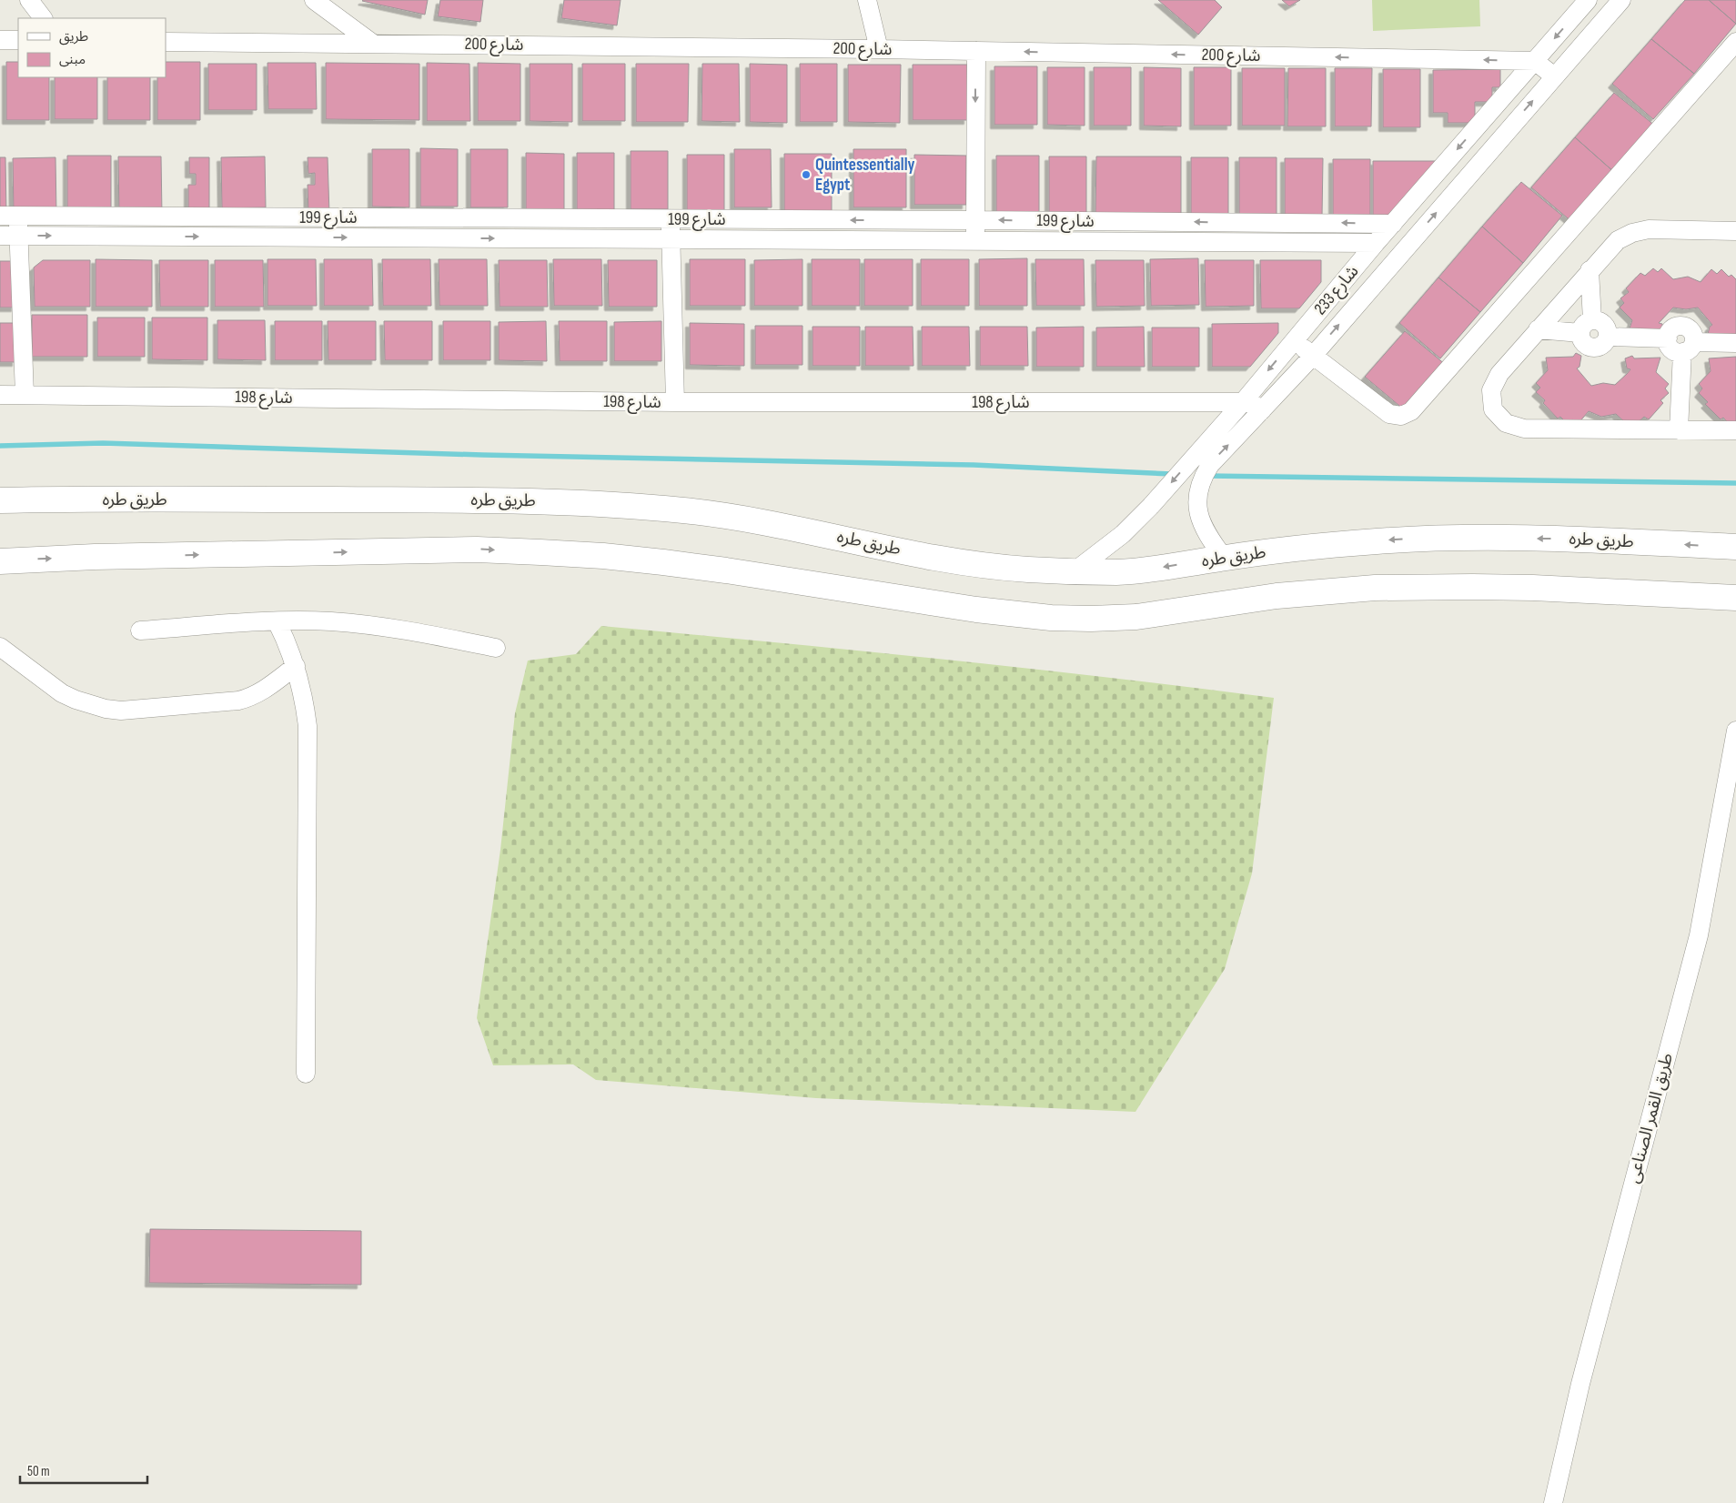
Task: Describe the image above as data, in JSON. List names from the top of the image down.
{
  "streets": {
    "main road": ["طريق طره"],
    "street": [
      "شارع 200",
      "شارع 199",
      "شارع 233",
      "شارع 198",
      "طريق القمر الصناعى"
    ]
  },
  "crossings": [
    ["شارع 200", "شارع 233"],
    ["شارع 199", "شارع 233"],
    ["شارع 233", "شارع 198"],
    ["شارع 233", "طريق طره"]
  ],
  "one_way": ["شارع 200"],
  "places": ["Quintessentially Egypt"],
  "legend": ["طريق", "مبنى"],
  "scale_bar": "50 m"
}
